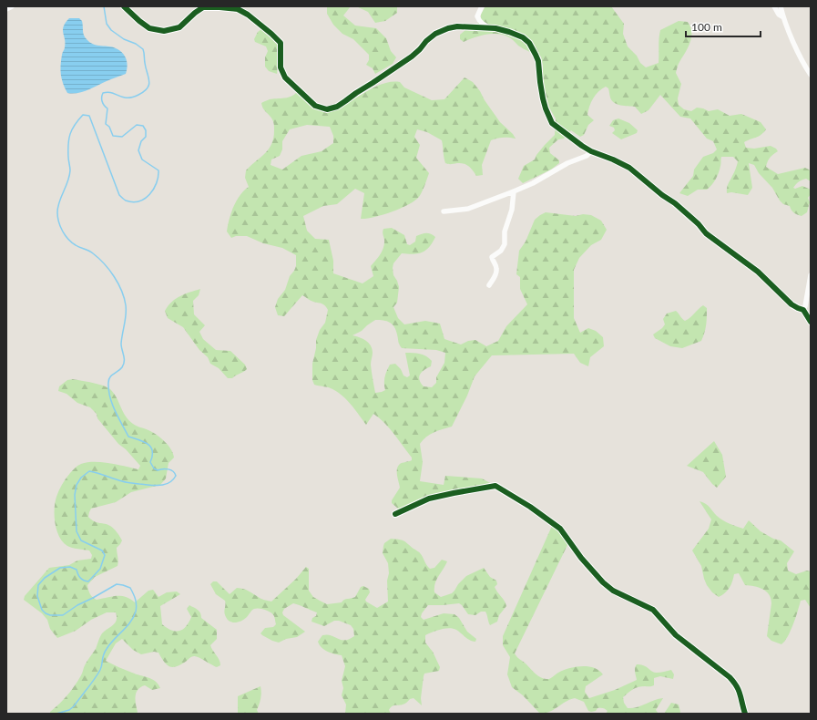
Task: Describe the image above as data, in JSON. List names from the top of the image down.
{
  "scale_bar": "100 m"
}
